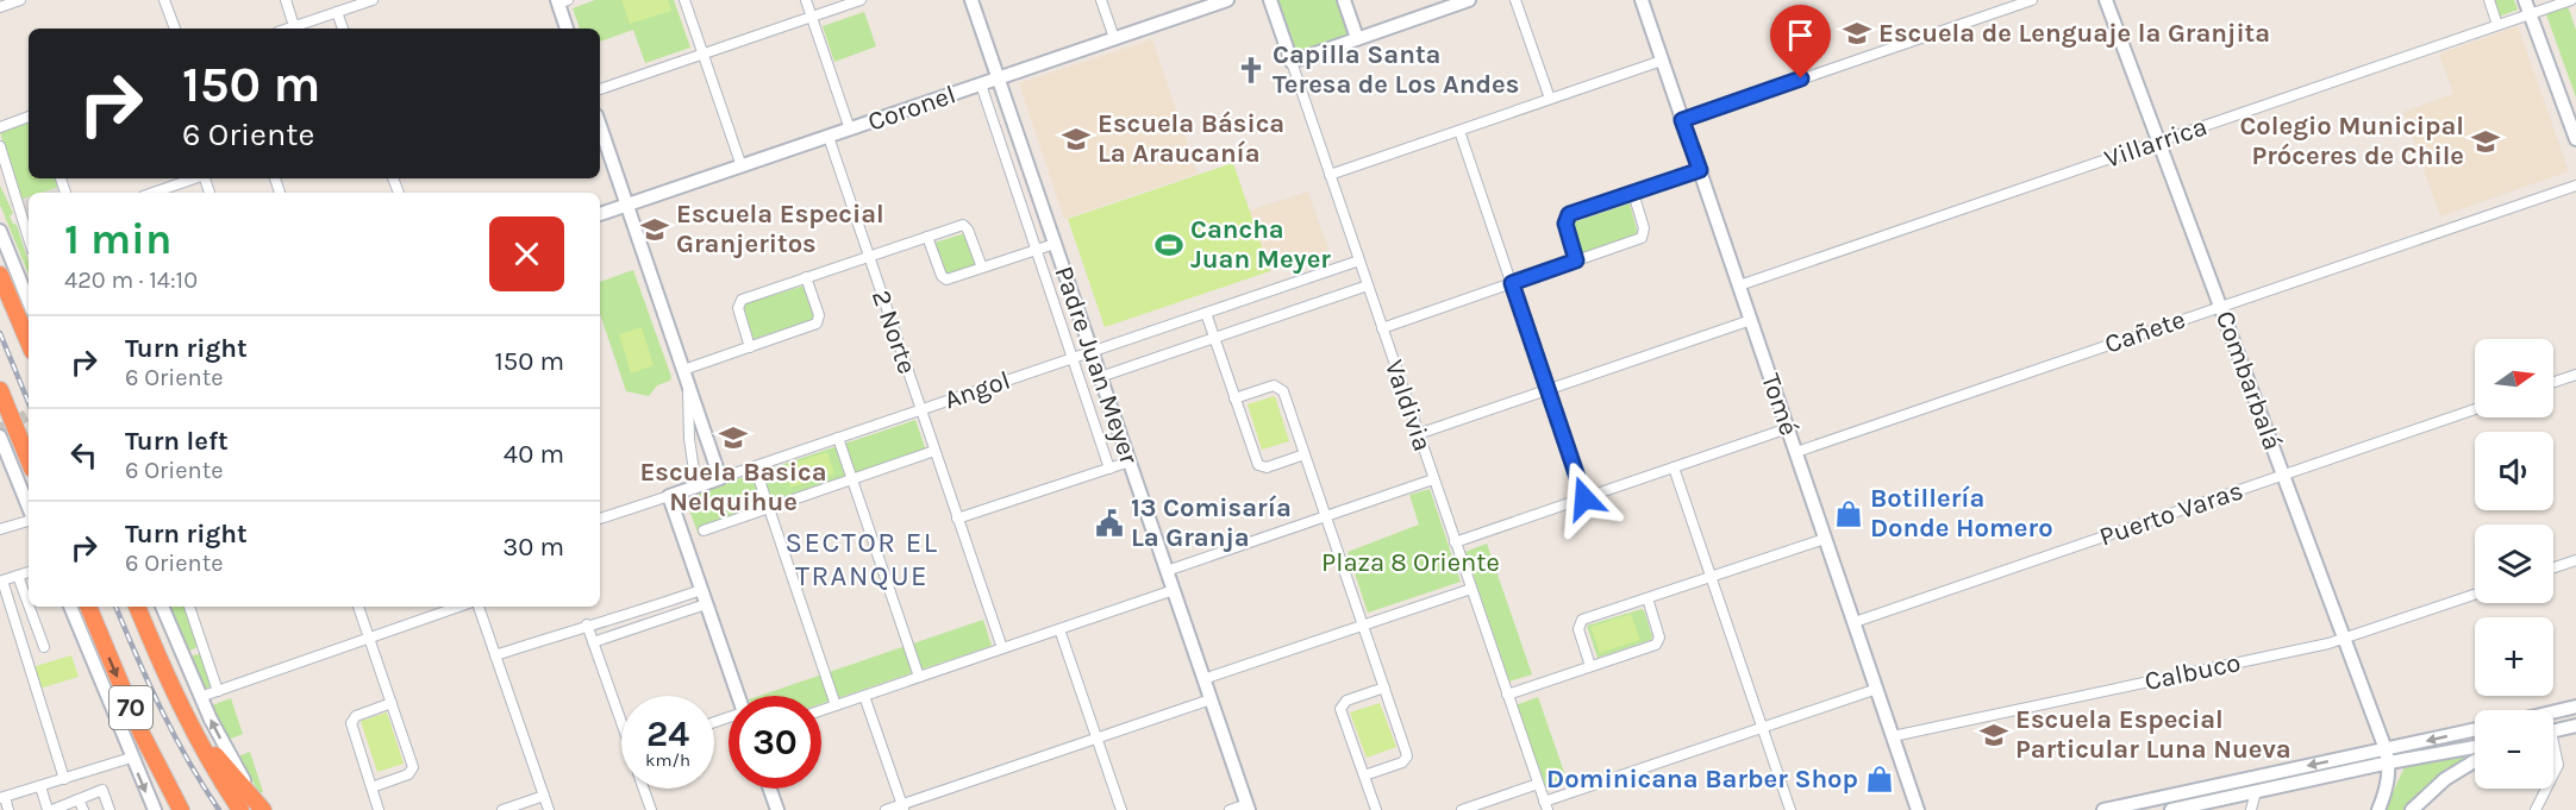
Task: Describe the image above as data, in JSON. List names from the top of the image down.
{
  "streets": {
    "highway": ["70"],
    "main road": [
      "Coronel",
      "Padre Juan Meyer",
      "Combarbalá",
      "Angol",
      "Tomé",
      "Valdivia"
    ],
    "street": [
      "Villarrica",
      "2 Norte",
      "Cañete",
      "Puerto Varas",
      "Calbuco"
    ]
  },
  "crossings": [
    ["Coronel", "2 Norte"],
    ["Coronel", "Padre Juan Meyer"],
    ["Villarrica", "Combarbalá"],
    ["Villarrica", "Tomé"],
    ["2 Norte", "Angol"],
    ["Cañete", "Combarbalá"],
    ["Cañete", "Tomé"],
    ["Padre Juan Meyer", "Angol"],
    ["Combarbalá", "Puerto Varas"],
    ["Combarbalá", "Calbuco"],
    ["Angol", "Valdivia"],
    ["Tomé", "Puerto Varas"],
    ["Tomé", "Calbuco"]
  ],
  "districts": ["SECTOR EL TRANQUE"],
  "parks": ["Plaza 8 Oriente"],
  "places": {
    "school or university": [
      "Escuela de Lenguaje la Granjita",
      "Escuela Básica La Araucanía",
      "Colegio Municipal Próceres de Chile",
      "Escuela Especial Granjeritos",
      "Escuela Basica Nelquihue",
      "Escuela Especial Particular Luna Nueva"
    ],
    "church": ["Capilla Santa Teresa de Los Andes"],
    "sports": ["Cancha Juan Meyer"],
    "shop": ["Botillería Donde Homero", "Dominicana Barber Shop"],
    "public building": ["13 Comisaría La Granja"]
  },
  "north": "right",
  "page": {
    "turn": ["150 m", "6 Oriente"],
    "heading": ["1 min", "420 m · 14:10"],
    "list": [
      {
        "name": "Turn right",
        "note": "6 Oriente",
        "value": "150 m"
      },
      {
        "name": "Turn left",
        "note": "6 Oriente",
        "value": "40 m"
      },
      {
        "name": "Turn right",
        "note": "6 Oriente",
        "value": "30 m"
      }
    ],
    "map_buttons": ["+", "−"],
    "speed": "24 km/h",
    "limit": "30"
  }
}
